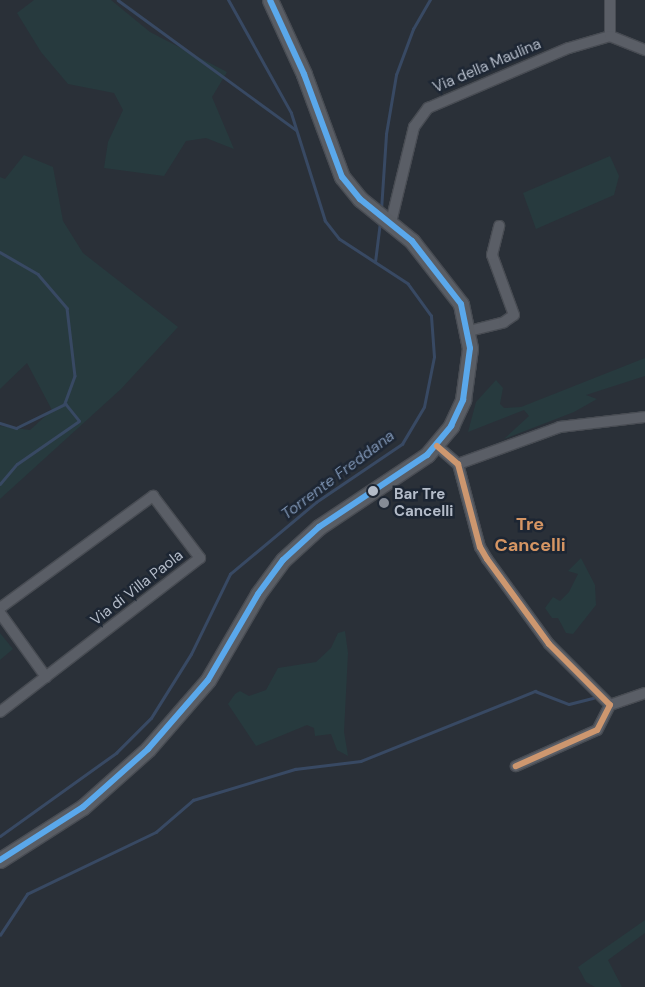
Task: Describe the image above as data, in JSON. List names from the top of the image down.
{
  "streets": {
    "street": ["Via della Maulina", "Via di Villa Paola"]
  },
  "districts": ["Tre Cancelli"],
  "water": ["Torrente Freddana"],
  "places": ["Bar Tre Cancelli"]
}
